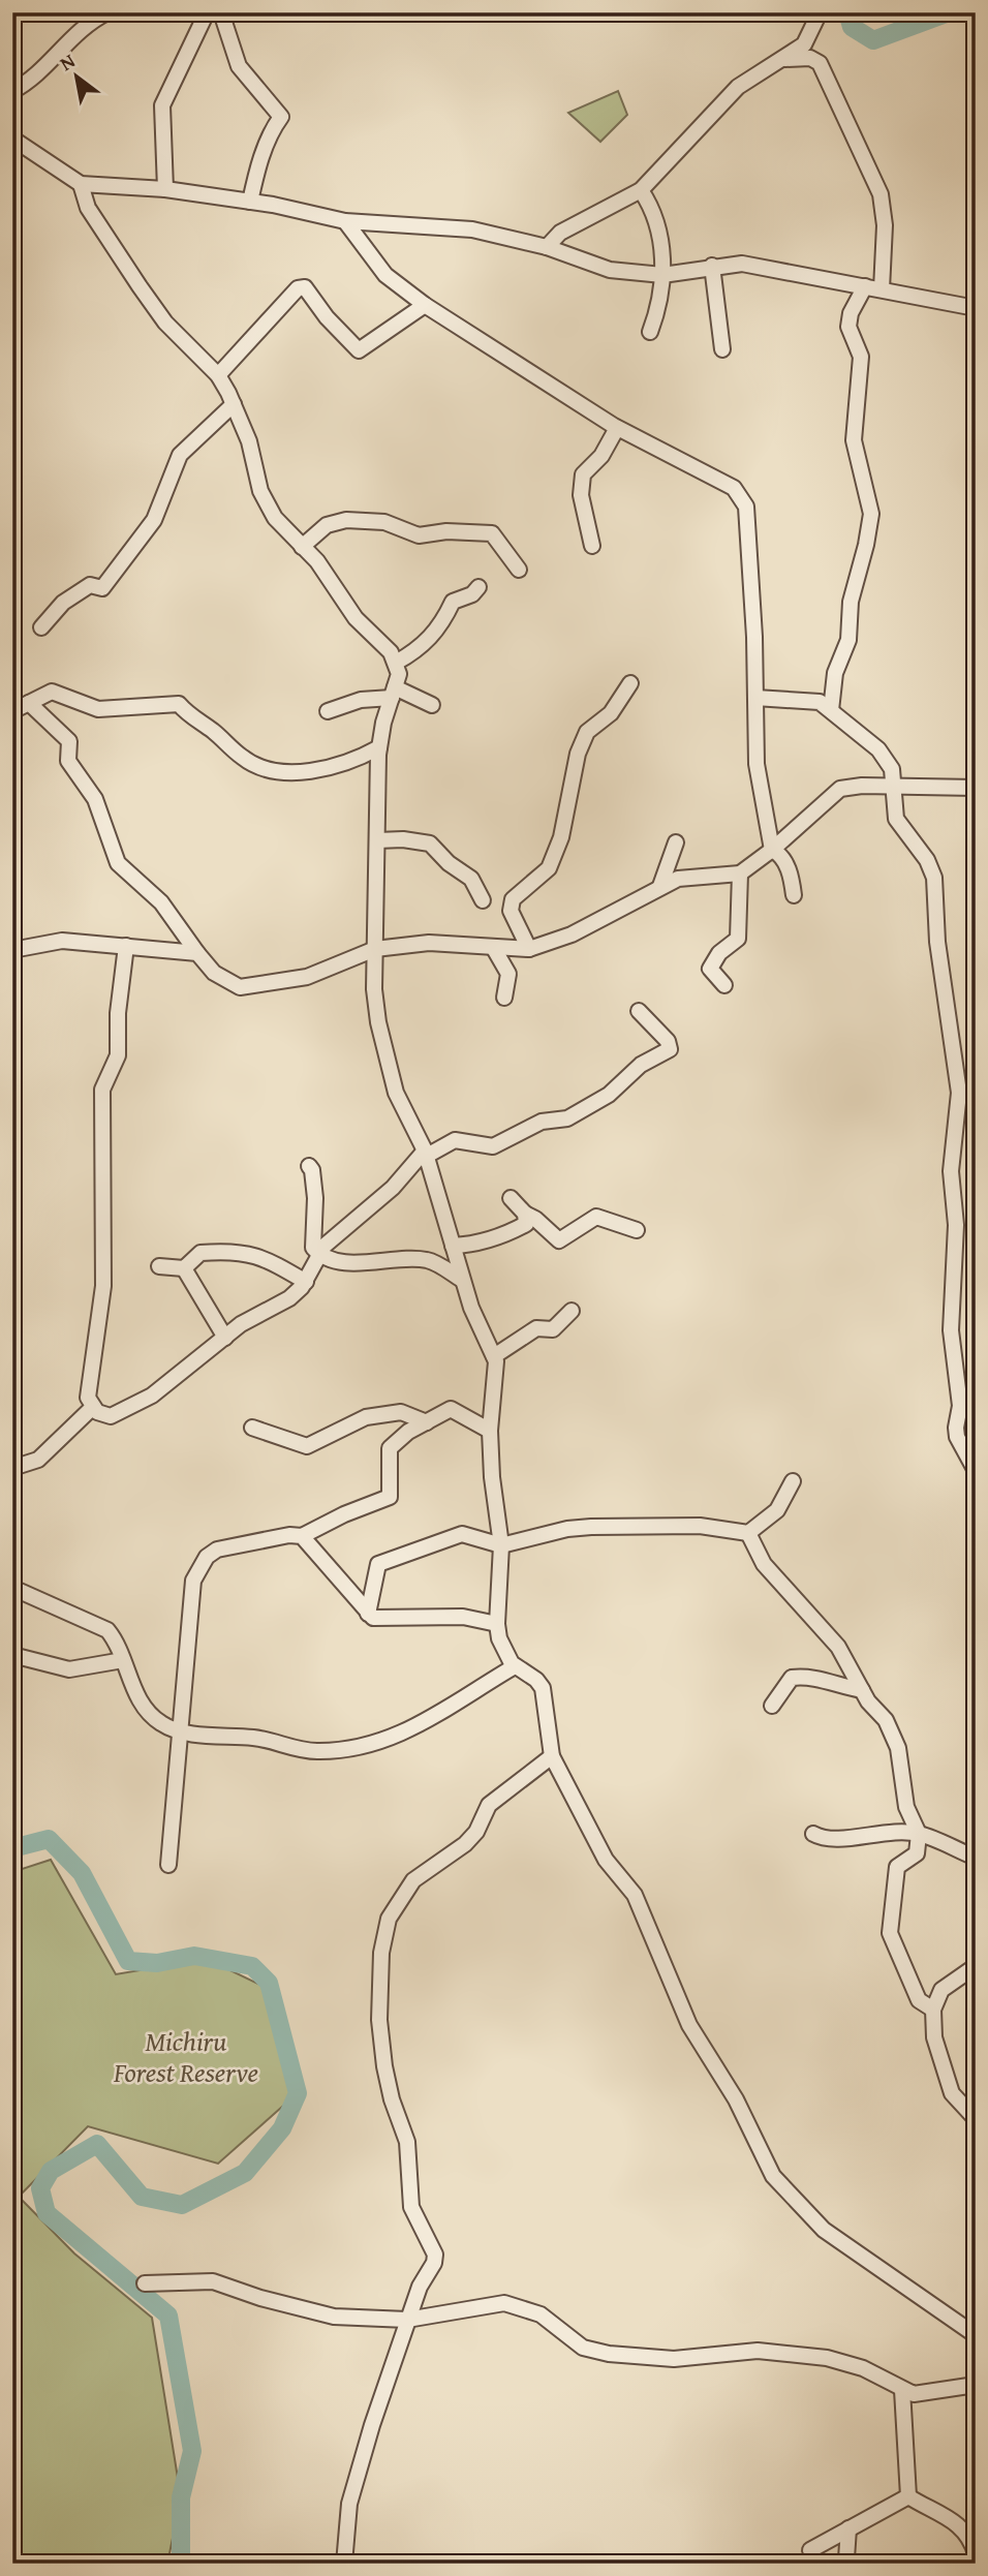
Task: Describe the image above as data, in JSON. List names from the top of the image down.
{
  "parks": ["Michiru Forest Reserve"],
  "north": "top left"
}
